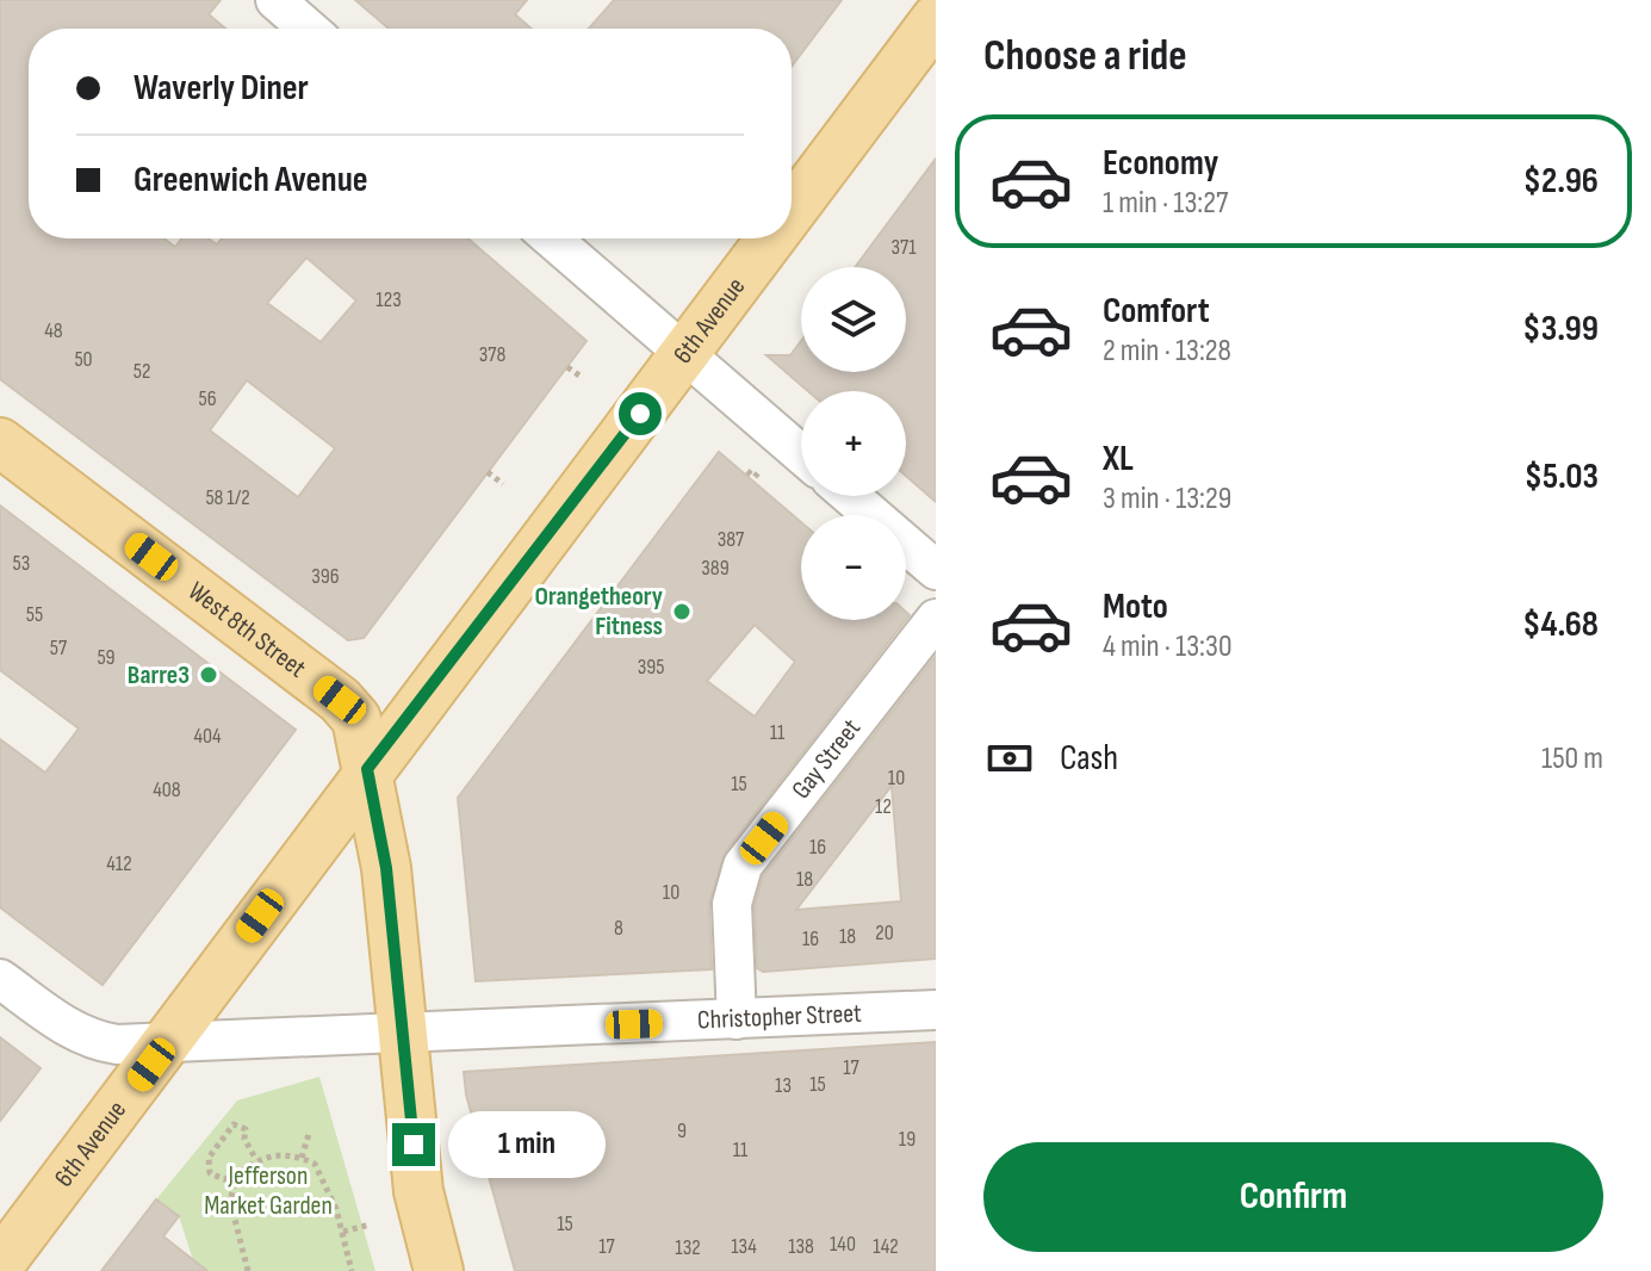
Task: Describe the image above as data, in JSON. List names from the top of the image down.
{
  "streets": {
    "main road": ["6th Avenue", "West 8th Street"],
    "street": ["Gay Street", "Christopher Street"]
  },
  "crossings": [
    ["6th Avenue", "West 8th Street"],
    ["6th Avenue", "Christopher Street"],
    ["West 8th Street", "Christopher Street"],
    ["Gay Street", "Christopher Street"]
  ],
  "parks": ["Jefferson Market Garden"],
  "places": ["Orangetheory Fitness", "Barre3"],
  "house_numbers": [
    "371",
    "123",
    "48",
    "378",
    "50",
    "52",
    "56",
    "58 1/2",
    "387",
    "53",
    "389",
    "396",
    "55",
    "57",
    "59",
    "395",
    "11",
    "404",
    "10",
    "15",
    "408",
    "12",
    "16",
    "412",
    "18",
    "10",
    "8",
    "20",
    "18",
    "16",
    "17",
    "15",
    "13",
    "9",
    "19",
    "11",
    "15",
    "140",
    "17",
    "134",
    "138",
    "142",
    "132"
  ],
  "page": {
    "heading": "Choose a ride",
    "banner": ["Waverly Diner", "Greenwich Avenue"],
    "list": [
      {
        "name": "Economy",
        "note": "1 min · 13:27",
        "value": "$2.96"
      },
      {
        "name": "Comfort",
        "note": "2 min · 13:28",
        "value": "$3.99"
      },
      {
        "name": "XL",
        "note": "3 min · 13:29",
        "value": "$5.03"
      },
      {
        "name": "Moto",
        "note": "4 min · 13:30",
        "value": "$4.68"
      }
    ],
    "map_buttons": ["+", "−"],
    "pay": ["Cash", "150 m"],
    "bubble": "1 min",
    "buttons": "Confirm"
  }
}
